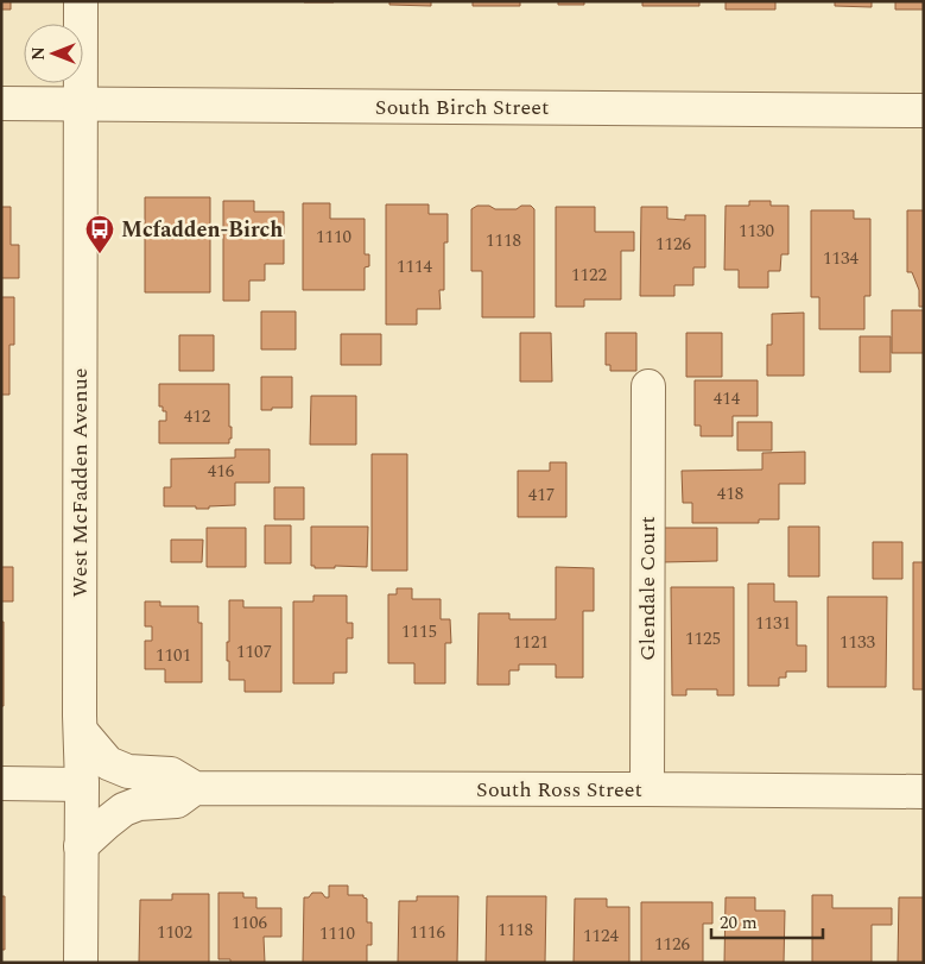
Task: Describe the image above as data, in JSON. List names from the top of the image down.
{
  "streets": {
    "street": [
      "South Birch Street",
      "West McFadden Avenue",
      "Glendale Court",
      "South Ross Street"
    ]
  },
  "crossings": [
    ["South Birch Street", "West McFadden Avenue"],
    ["West McFadden Avenue", "South Ross Street"],
    ["Glendale Court", "South Ross Street"]
  ],
  "places": {
    "bus stop": ["Mcfadden-Birch"]
  },
  "house_numbers": [
    "1130",
    "1110",
    "1118",
    "1126",
    "1134",
    "1114",
    "1122",
    "414",
    "412",
    "416",
    "418",
    "417",
    "1131",
    "1115",
    "1125",
    "1121",
    "1133",
    "1107",
    "1101",
    "1106",
    "1118",
    "1102",
    "1116",
    "1110",
    "1124",
    "1126"
  ],
  "scale_bar": "20 m",
  "north": "left"
}
